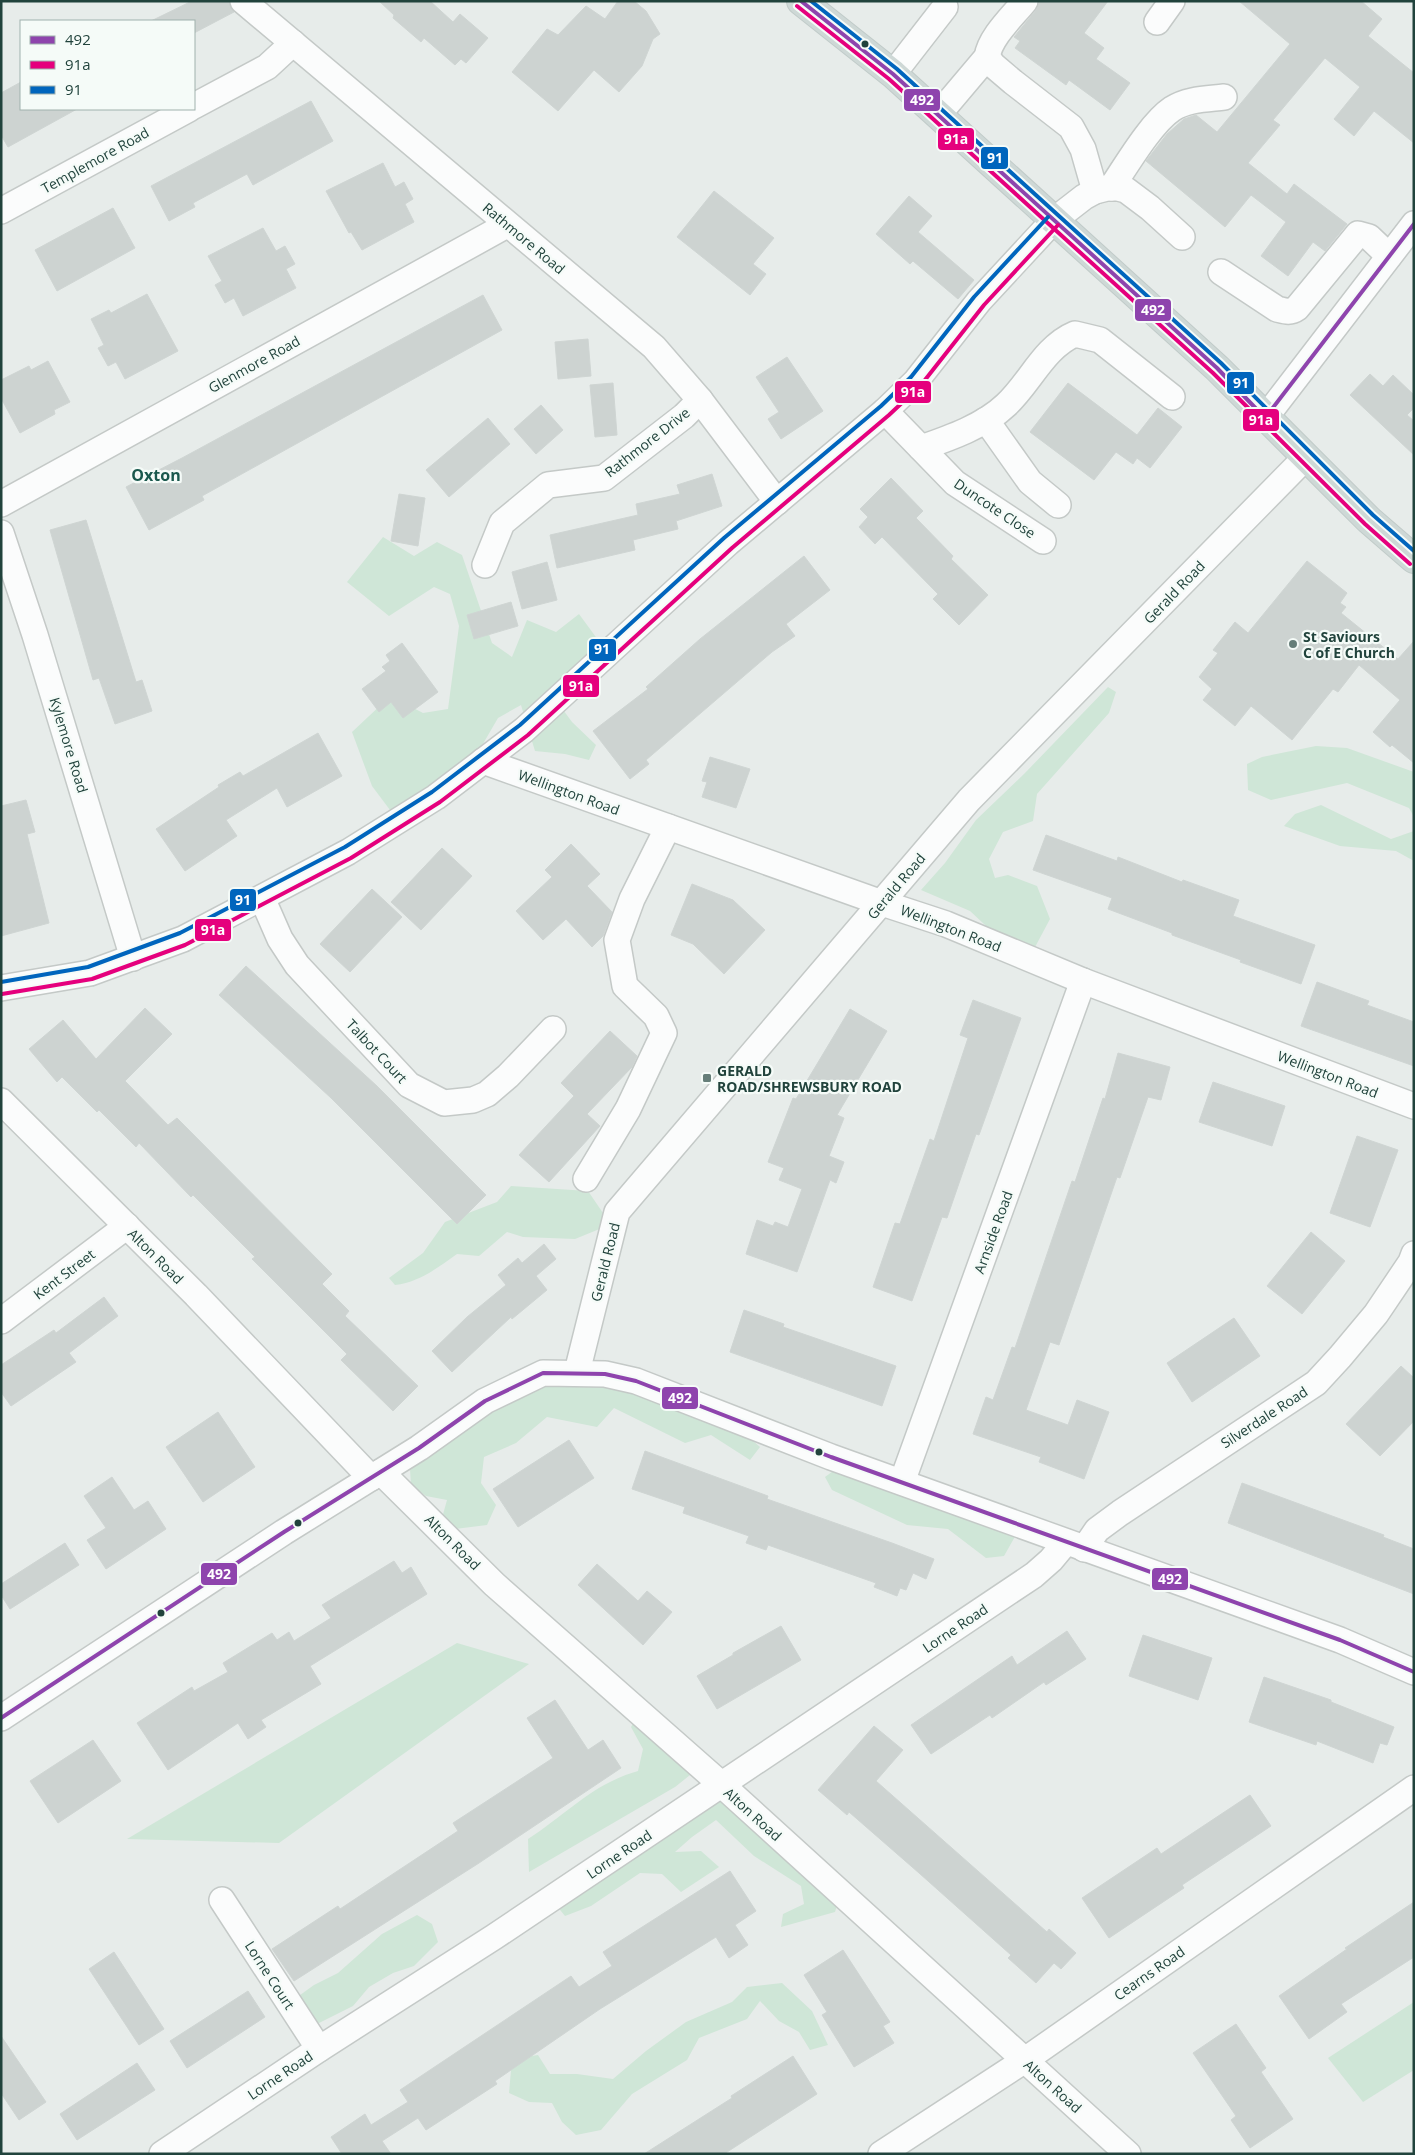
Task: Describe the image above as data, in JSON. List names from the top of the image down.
{
  "streets": {
    "street": [
      "Templemore Road",
      "Rathmore Road",
      "Glenmore Road",
      "Rathmore Drive",
      "Duncote Close",
      "Gerald Road",
      "Kylemore Road",
      "Wellington Road",
      "Talbot Court",
      "Arnside Road",
      "Alton Road",
      "Kent Street",
      "Silverdale Road",
      "Lorne Road",
      "Cearns Road",
      "Lorne Court"
    ]
  },
  "crossings": [
    ["Rathmore Road", "Glenmore Road"],
    ["Rathmore Road", "Rathmore Drive"],
    ["Gerald Road", "Wellington Road"],
    ["Wellington Road", "Arnside Road"],
    ["Alton Road", "Kent Street"],
    ["Alton Road", "Lorne Road"],
    ["Alton Road", "Cearns Road"],
    ["Silverdale Road", "Lorne Road"],
    ["Lorne Road", "Lorne Court"]
  ],
  "districts": ["Oxton"],
  "places": {
    "other": ["St Saviours C of E Church"],
    "transit": ["GERALD ROAD/SHREWSBURY ROAD"]
  },
  "lines": ["transit line 492", "transit line 91", "transit line 91a"],
  "legend": ["492", "91a", "91"]
}
